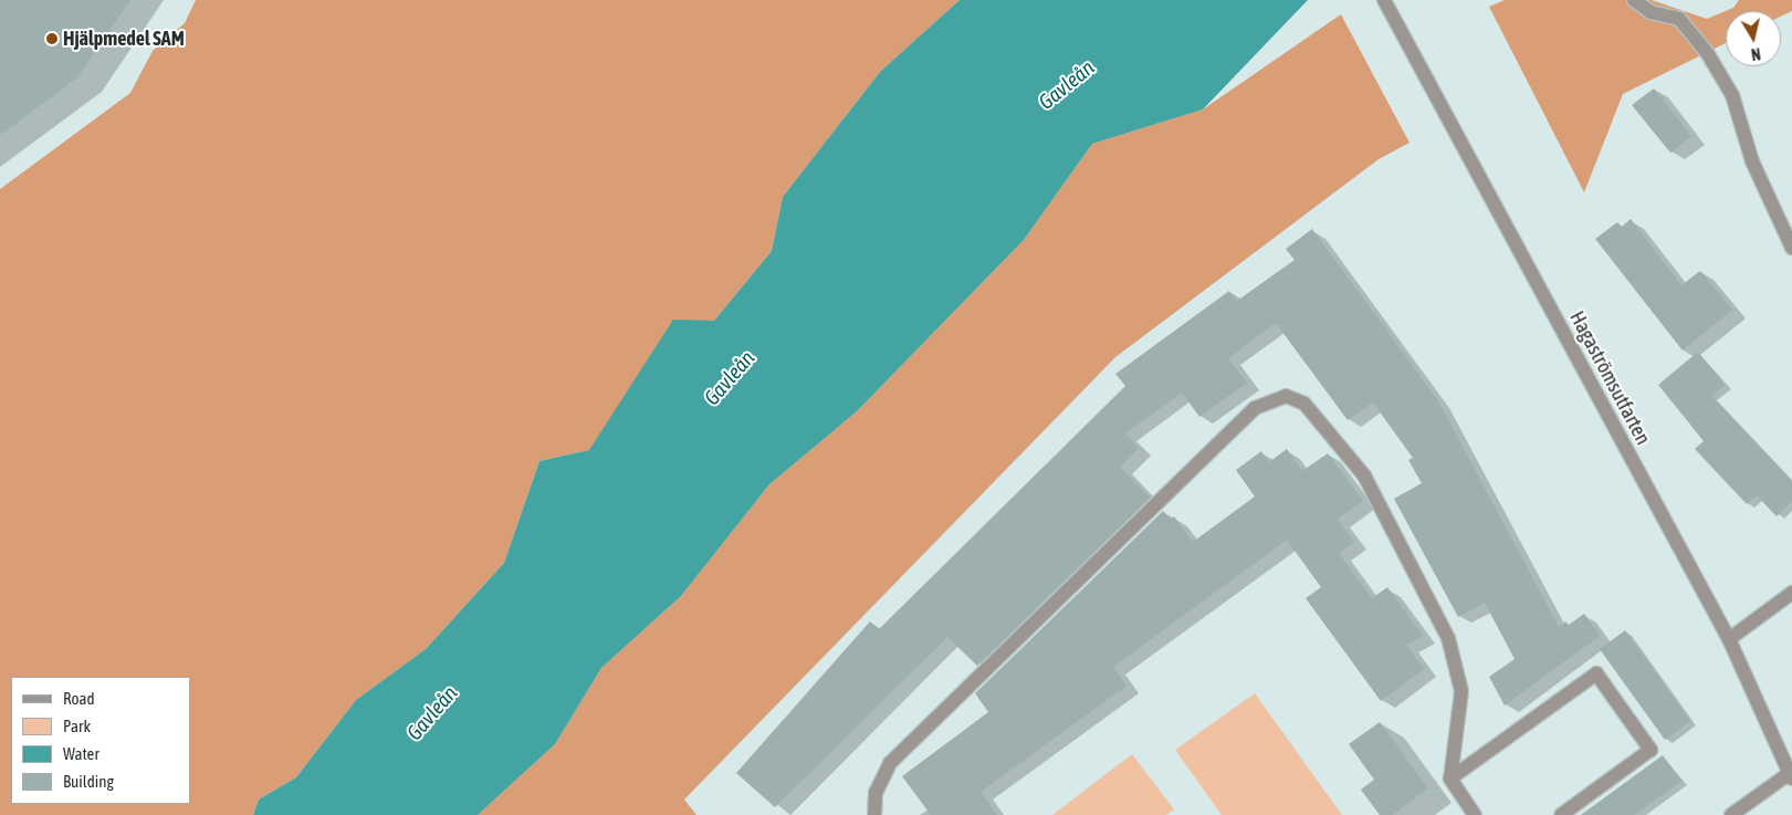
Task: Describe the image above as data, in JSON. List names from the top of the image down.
{
  "streets": {
    "street": ["Hagaströmsutfarten"]
  },
  "water": ["Gavleån"],
  "places": ["Hjälpmedel SAM"],
  "legend": [
    "Road",
    "Park",
    "Water",
    "Building"
  ],
  "north": "bottom"
}
